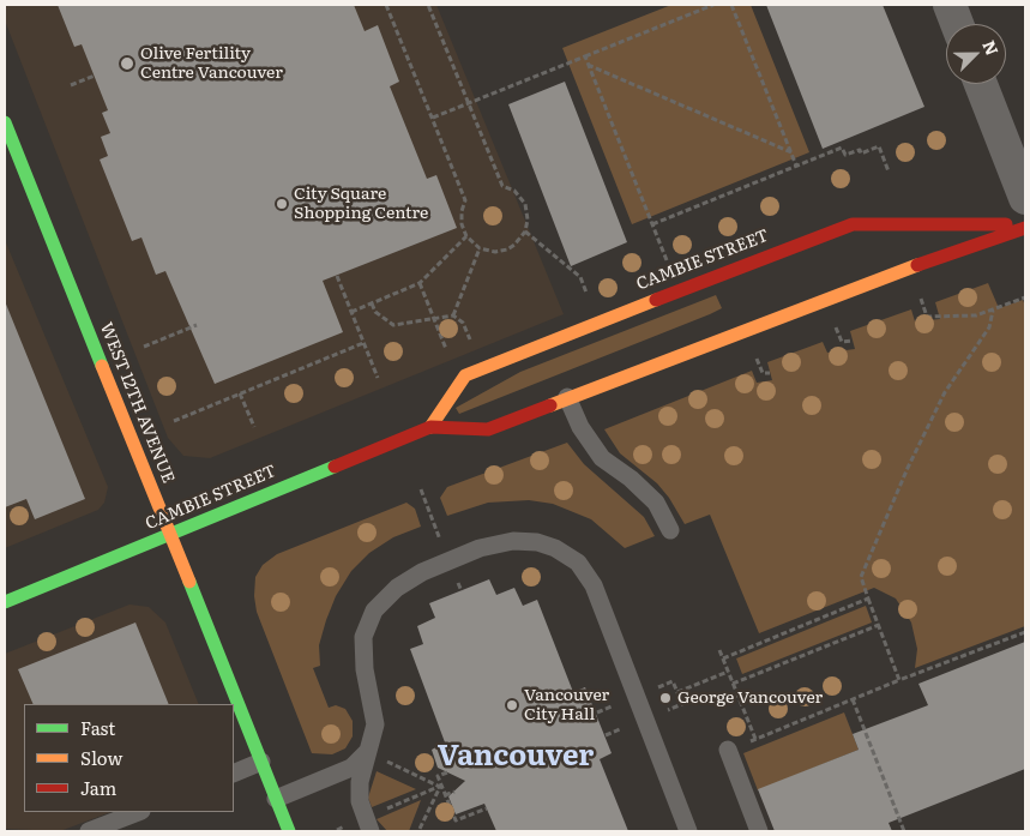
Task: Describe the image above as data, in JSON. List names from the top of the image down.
{
  "streets": {
    "main road": ["CAMBIE STREET", "WEST 12TH AVENUE"]
  },
  "crossings": [
    ["CAMBIE STREET", "WEST 12TH AVENUE"]
  ],
  "districts": ["Vancouver"],
  "places": [
    "Olive Fertility Centre Vancouver",
    "City Square Shopping Centre",
    "George Vancouver",
    "Vancouver City Hall"
  ],
  "legend": ["Fast", "Slow", "Jam"],
  "north": "top right"
}
